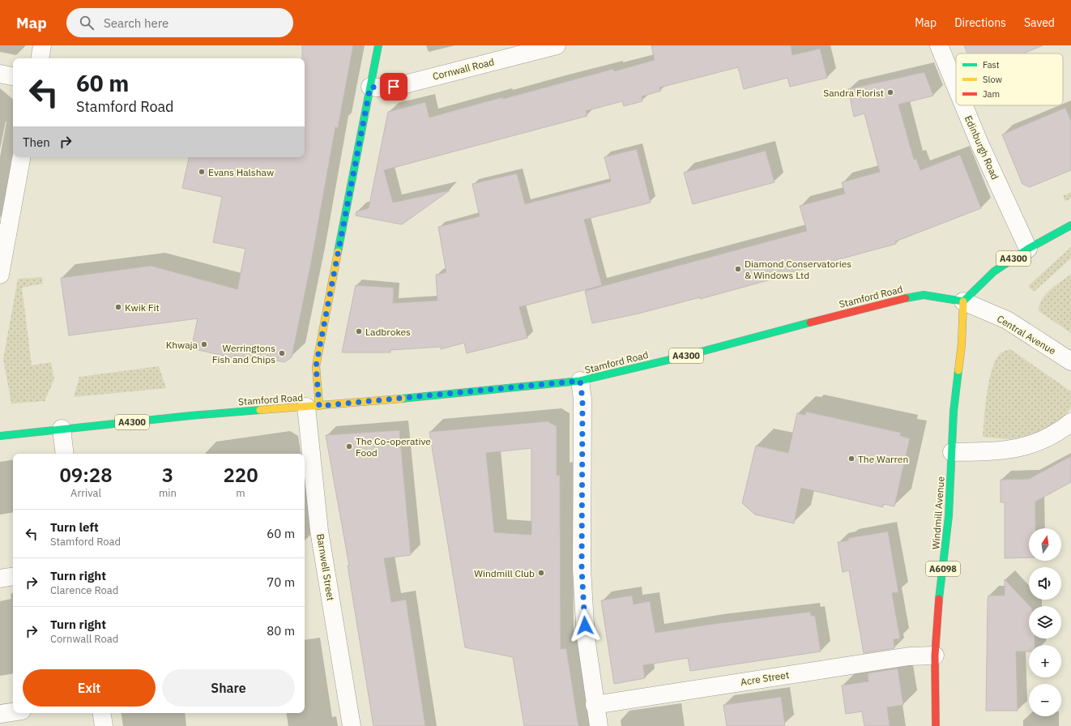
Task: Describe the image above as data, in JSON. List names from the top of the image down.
{
  "streets": {
    "main road": [
      "A4300",
      "Stamford Road",
      "Windmill Avenue",
      "A6098"
    ],
    "street": [
      "Cornwall Road",
      "Edinburgh Road",
      "Central Avenue",
      "Barnwell Street",
      "Acre Street"
    ]
  },
  "crossings": [
    ["Edinburgh Road", "A4300"],
    ["A4300", "Stamford Road"],
    ["A4300", "Central Avenue"],
    ["A4300", "Windmill Avenue"],
    ["Stamford Road", "Central Avenue"],
    ["Stamford Road", "Windmill Avenue"],
    ["Stamford Road", "Barnwell Street"],
    ["Central Avenue", "Windmill Avenue"],
    ["Windmill Avenue", "Acre Street"]
  ],
  "places": [
    "Sandra Florist",
    "Evans Halshaw",
    "Diamond Conservatories & Windows Ltd",
    "Kwik Fit",
    "Ladbrokes",
    "Khwaja",
    "Werringtons Fish and Chips",
    "The Co-operative Food",
    "The Warren",
    "Windmill Club"
  ],
  "legend": ["Fast", "Slow", "Jam"],
  "north": "top",
  "page": {
    "header": "Map",
    "search": "Search here",
    "nav": ["Map", "Directions", "Saved"],
    "turn": ["60 m", "Stamford Road"],
    "then": "Then",
    "eta": [
      "09:28",
      "Arrival",
      "3",
      "min",
      "220",
      "m"
    ],
    "list": [
      {
        "name": "Turn left",
        "note": "Stamford Road",
        "value": "60 m"
      },
      {
        "name": "Turn right",
        "note": "Clarence Road",
        "value": "70 m"
      },
      {
        "name": "Turn right",
        "note": "Cornwall Road",
        "value": "80 m"
      }
    ],
    "map_buttons": ["+", "−"],
    "buttons": ["Exit", "Share"]
  }
}
